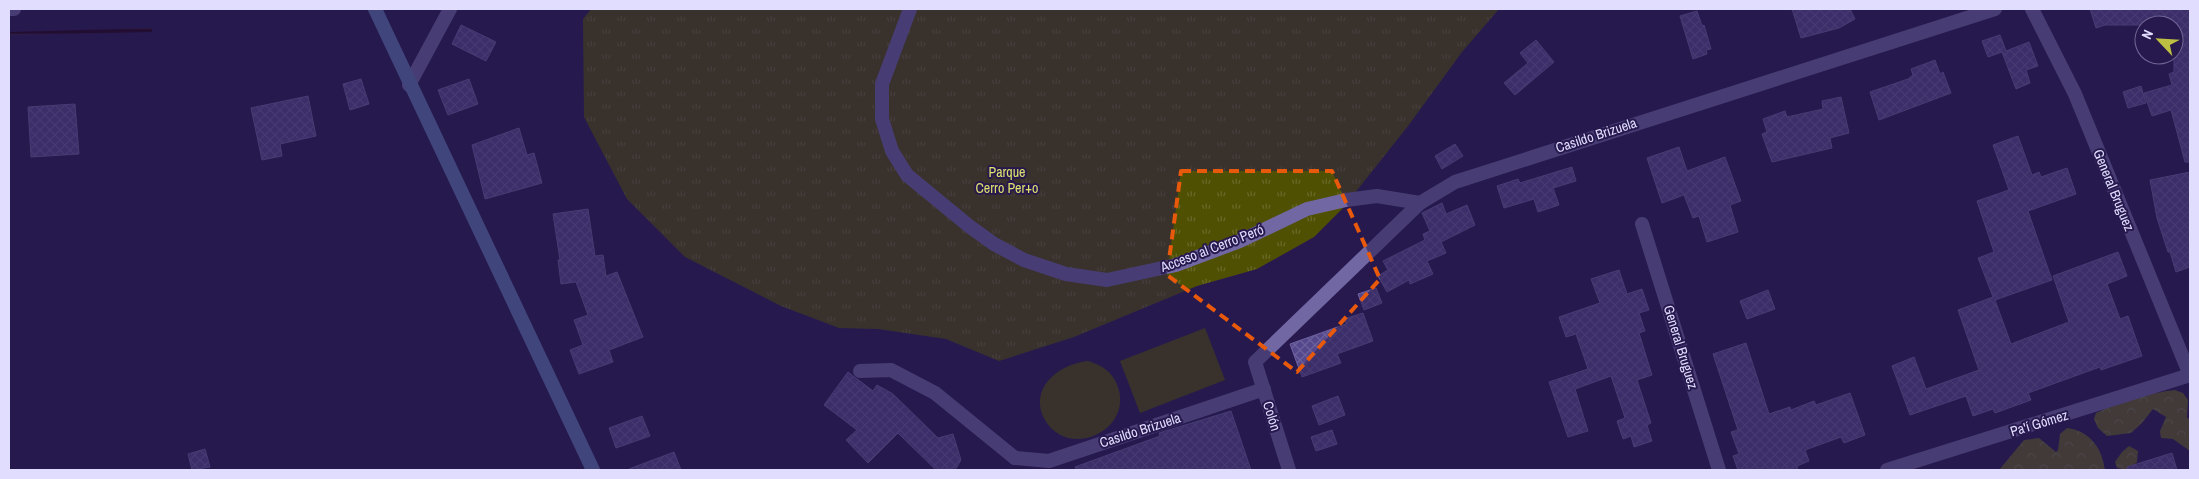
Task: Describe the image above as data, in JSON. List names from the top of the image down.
{
  "streets": {
    "street": [
      "Casildo Brizuela",
      "General Bruguez",
      "Acceso al Cerro Peró",
      "Colón",
      "Pa'í Gómez"
    ]
  },
  "crossings": [
    ["Casildo Brizuela", "Acceso al Cerro Peró"],
    ["Casildo Brizuela", "Colón"],
    ["General Bruguez", "Pa'í Gómez"]
  ],
  "parks": ["Parque Cerro Per+o"],
  "north": "top left"
}
